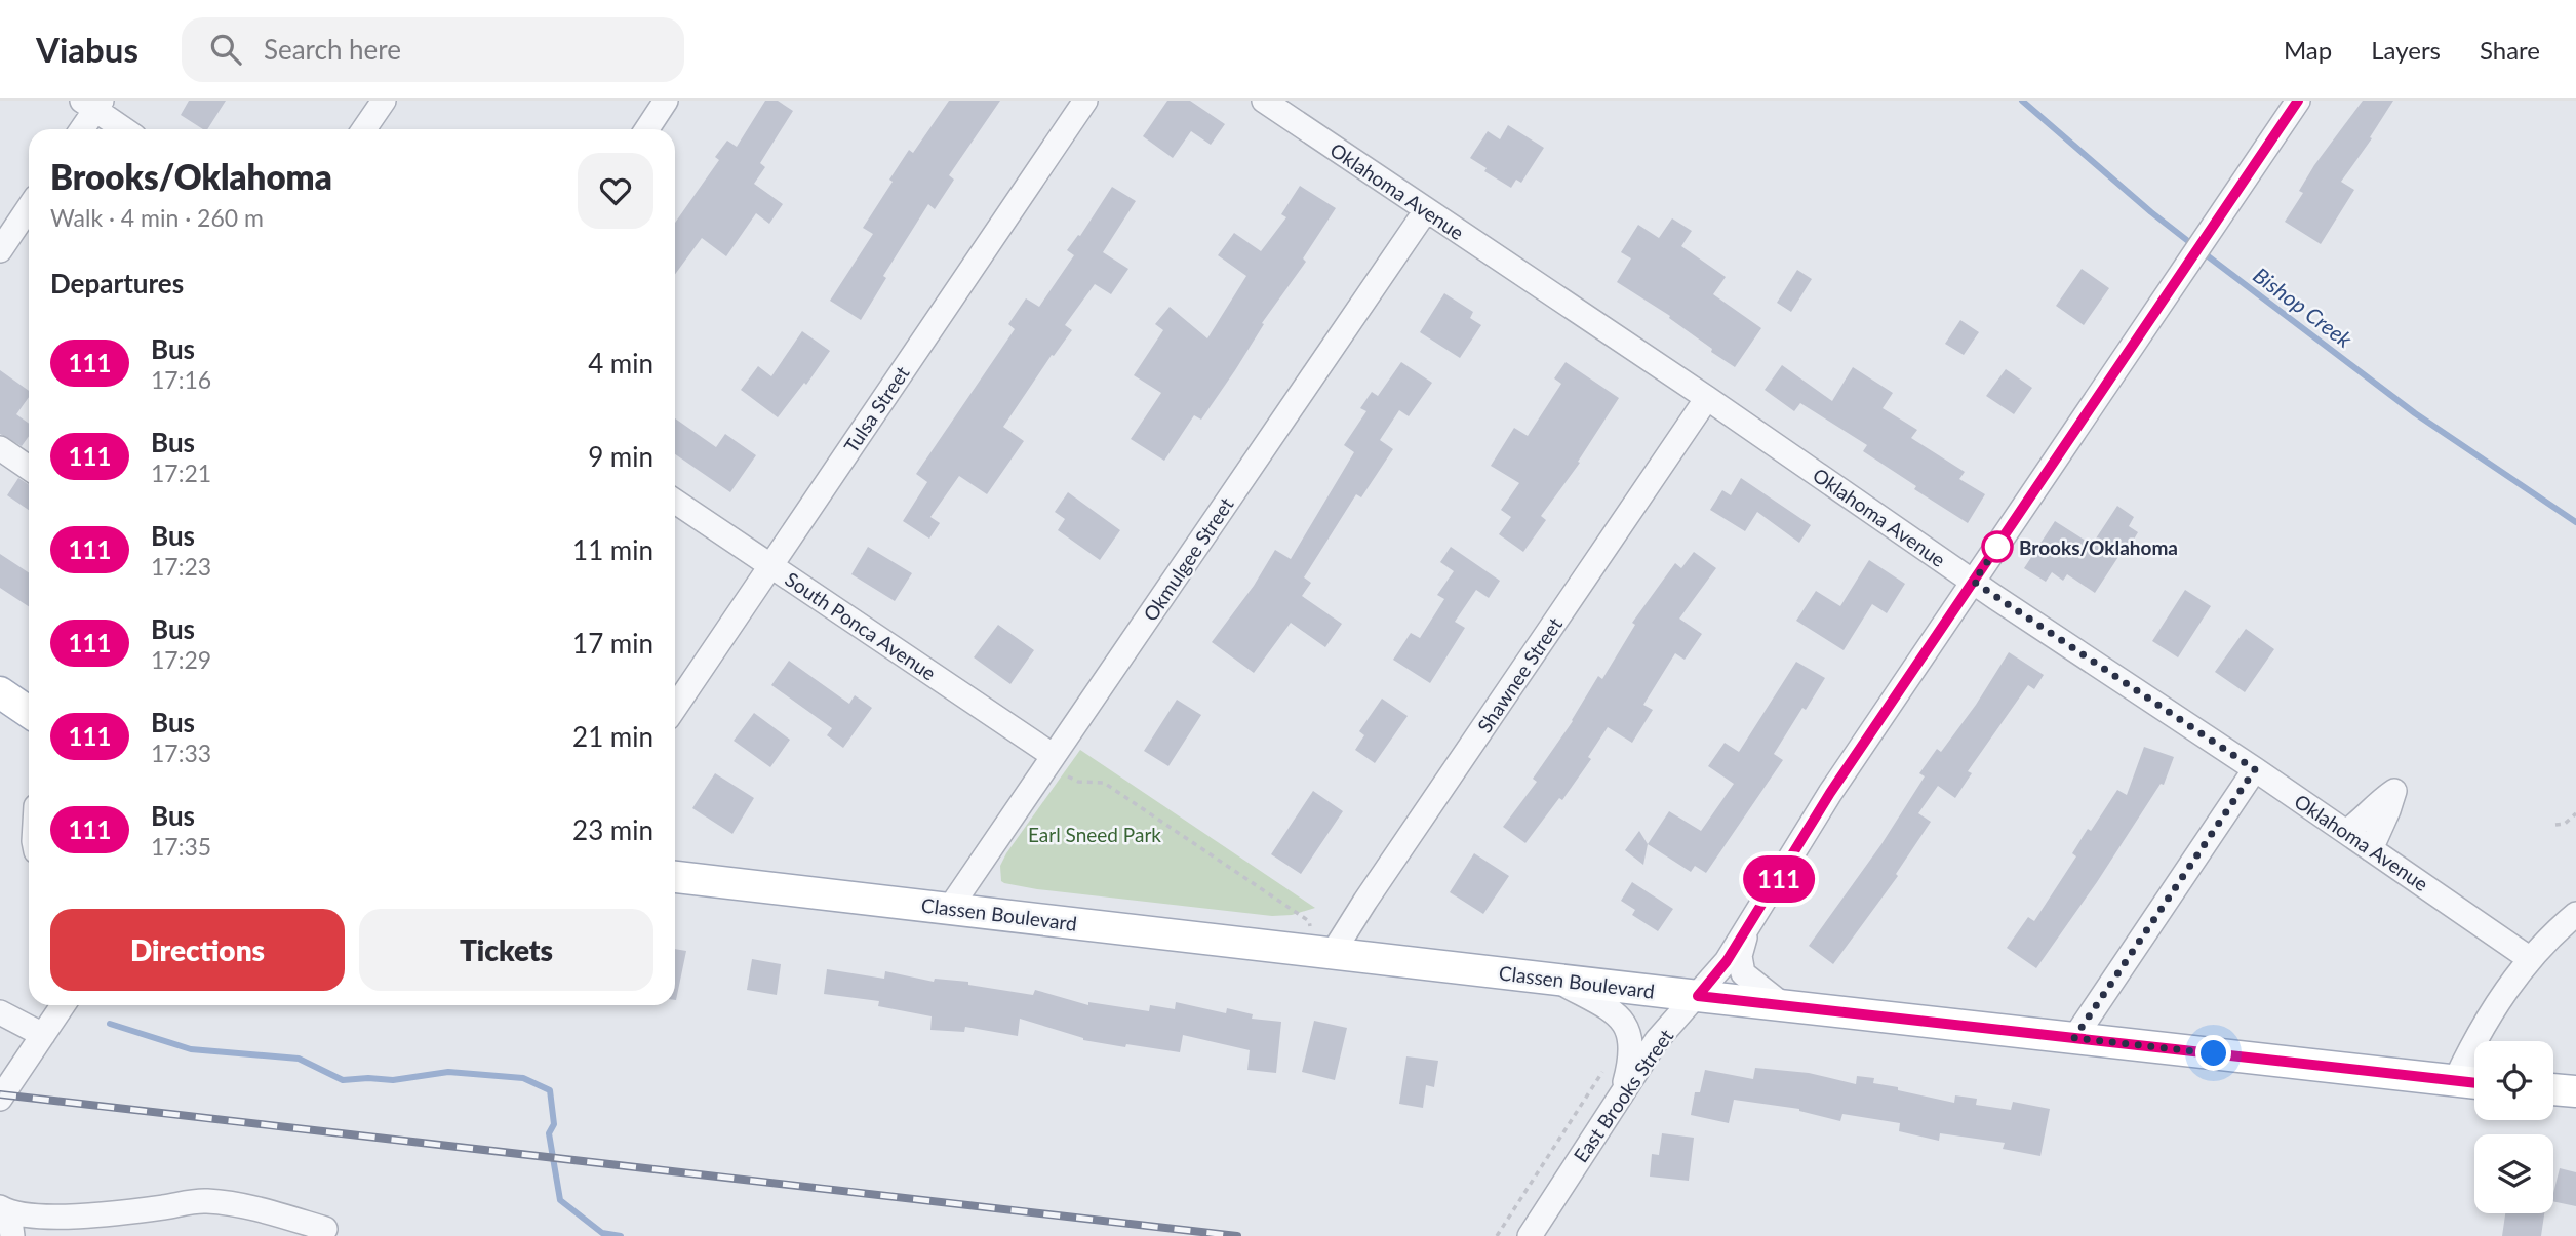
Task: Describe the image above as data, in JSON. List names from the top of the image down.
{
  "streets": {
    "main road": ["Classen Boulevard"],
    "street": [
      "Oklahoma Avenue",
      "Tulsa Street",
      "Okmulgee Street",
      "South Ponca Avenue",
      "Shawnee Street",
      "East Brooks Street"
    ]
  },
  "crossings": [
    ["Oklahoma Avenue", "Okmulgee Street"],
    ["Oklahoma Avenue", "Shawnee Street"],
    ["Oklahoma Avenue", "East Brooks Street"],
    ["Tulsa Street", "South Ponca Avenue"],
    ["Okmulgee Street", "South Ponca Avenue"],
    ["Okmulgee Street", "Classen Boulevard"],
    ["Shawnee Street", "Classen Boulevard"],
    ["Classen Boulevard", "East Brooks Street"]
  ],
  "water": ["Bishop Creek"],
  "parks": ["Earl Sneed Park"],
  "places": ["Brooks/Oklahoma"],
  "lines": ["bus line 111"],
  "page": {
    "header": "Viabus",
    "search": "Search here",
    "nav": ["Map", "Layers", "Share"],
    "on_map": "111",
    "heading": [
      ["Brooks/Oklahoma", "Walk · 4 min · 260 m"],
      "Departures"
    ],
    "list": [
      {
        "mark": "111",
        "name": "Bus",
        "note": "17:16",
        "value": "4 min"
      },
      {
        "mark": "111",
        "name": "Bus",
        "note": "17:21",
        "value": "9 min"
      },
      {
        "mark": "111",
        "name": "Bus",
        "note": "17:23",
        "value": "11 min"
      },
      {
        "mark": "111",
        "name": "Bus",
        "note": "17:29",
        "value": "17 min"
      },
      {
        "mark": "111",
        "name": "Bus",
        "note": "17:33",
        "value": "21 min"
      },
      {
        "mark": "111",
        "name": "Bus",
        "note": "17:35",
        "value": "23 min"
      }
    ],
    "buttons": ["Directions", "Tickets"]
  }
}
